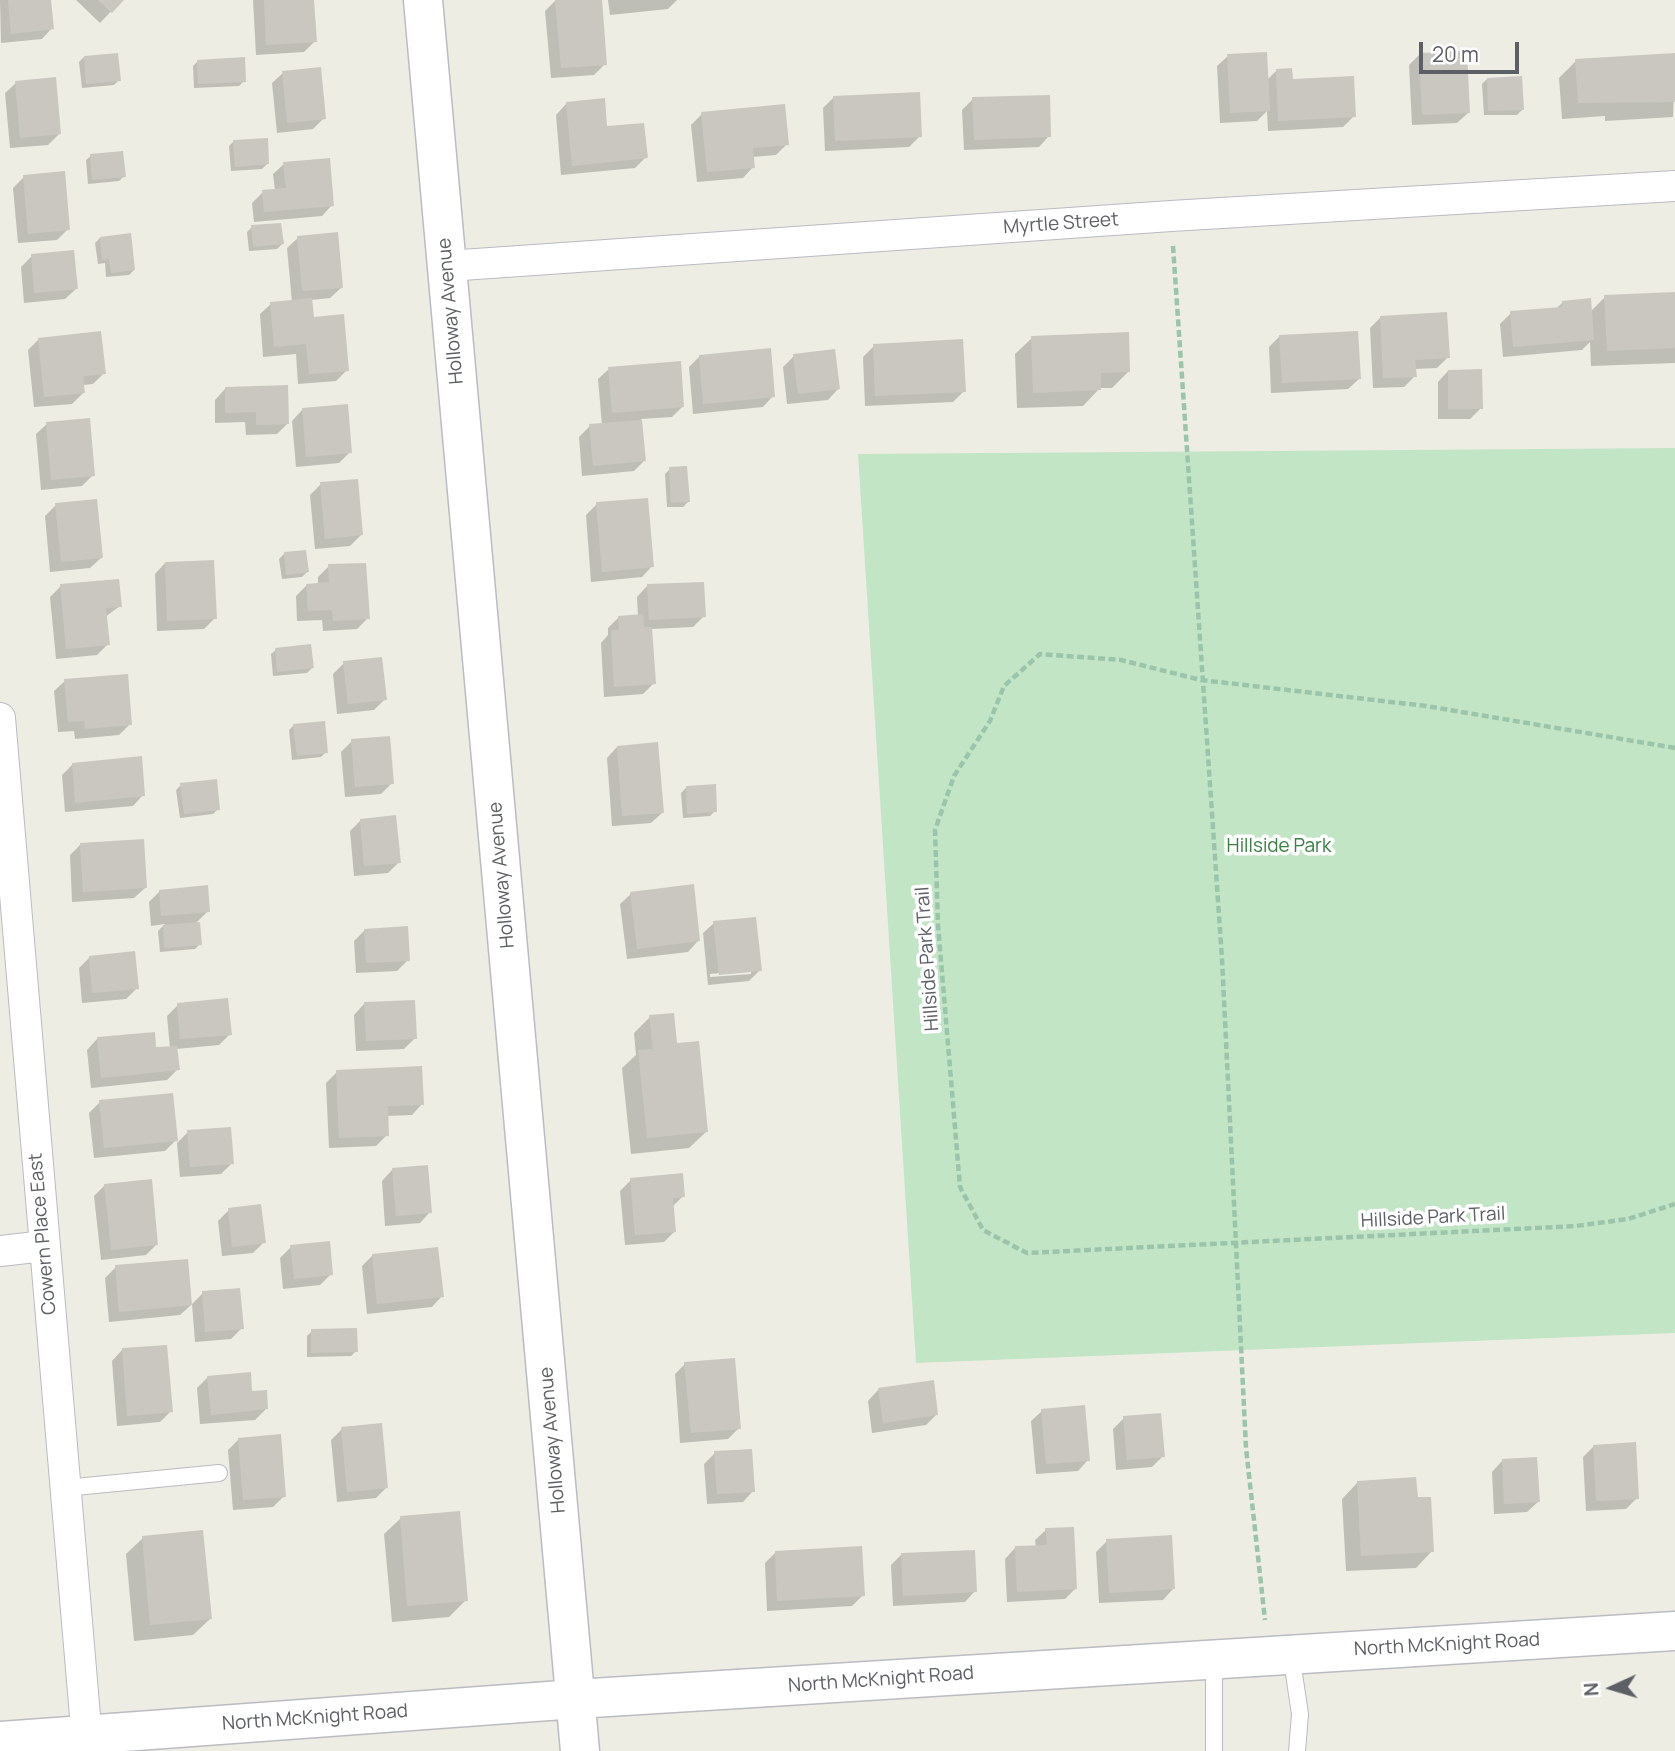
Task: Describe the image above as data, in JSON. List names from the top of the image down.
{
  "streets": {
    "street": [
      "Myrtle Street",
      "Holloway Avenue",
      "Cowern Place East",
      "North McKnight Road"
    ],
    "path": ["Hillside Park Trail"]
  },
  "crossings": [
    ["Myrtle Street", "Holloway Avenue"],
    ["Holloway Avenue", "North McKnight Road"],
    ["Cowern Place East", "North McKnight Road"]
  ],
  "parks": ["Hillside Park"],
  "scale_bar": "20 m",
  "north": "left"
}
